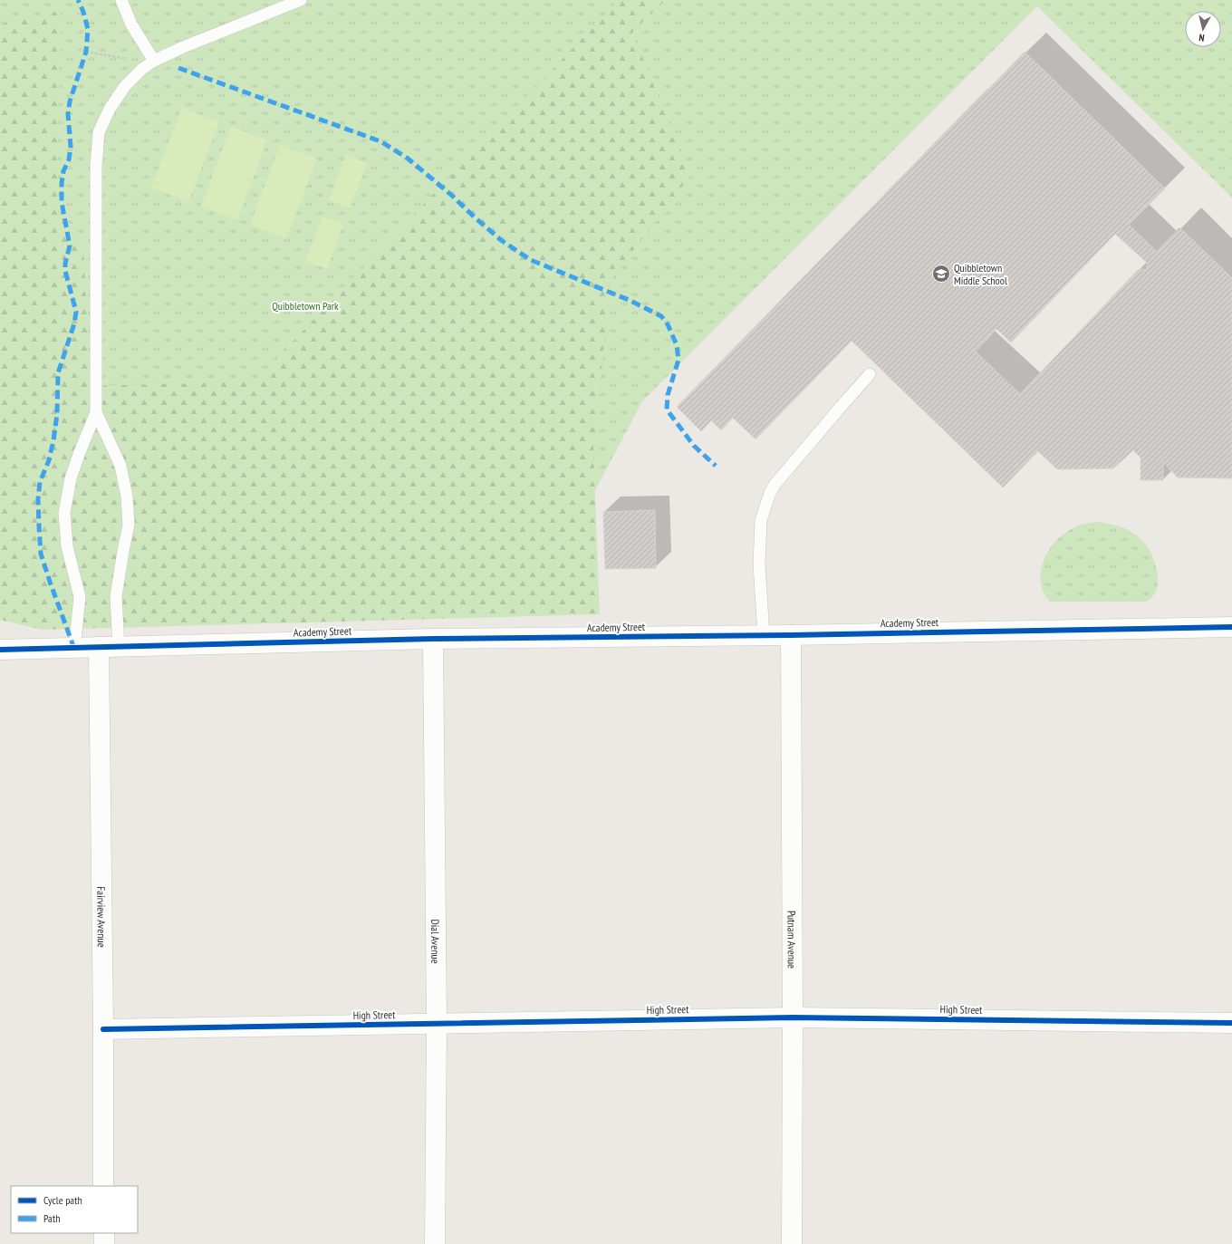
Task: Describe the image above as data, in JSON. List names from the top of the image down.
{
  "streets": {
    "street": [
      "Academy Street",
      "Fairview Avenue",
      "Putnam Avenue",
      "Dial Avenue",
      "High Street"
    ]
  },
  "crossings": [
    ["Academy Street", "Fairview Avenue"],
    ["Academy Street", "Putnam Avenue"],
    ["Academy Street", "Dial Avenue"],
    ["Fairview Avenue", "High Street"],
    ["Putnam Avenue", "High Street"],
    ["Dial Avenue", "High Street"]
  ],
  "parks": ["Quibbletown Park"],
  "places": {
    "school or university": ["Quibbletown Middle School"]
  },
  "legend": ["Cycle path", "Path"],
  "north": "bottom"
}
